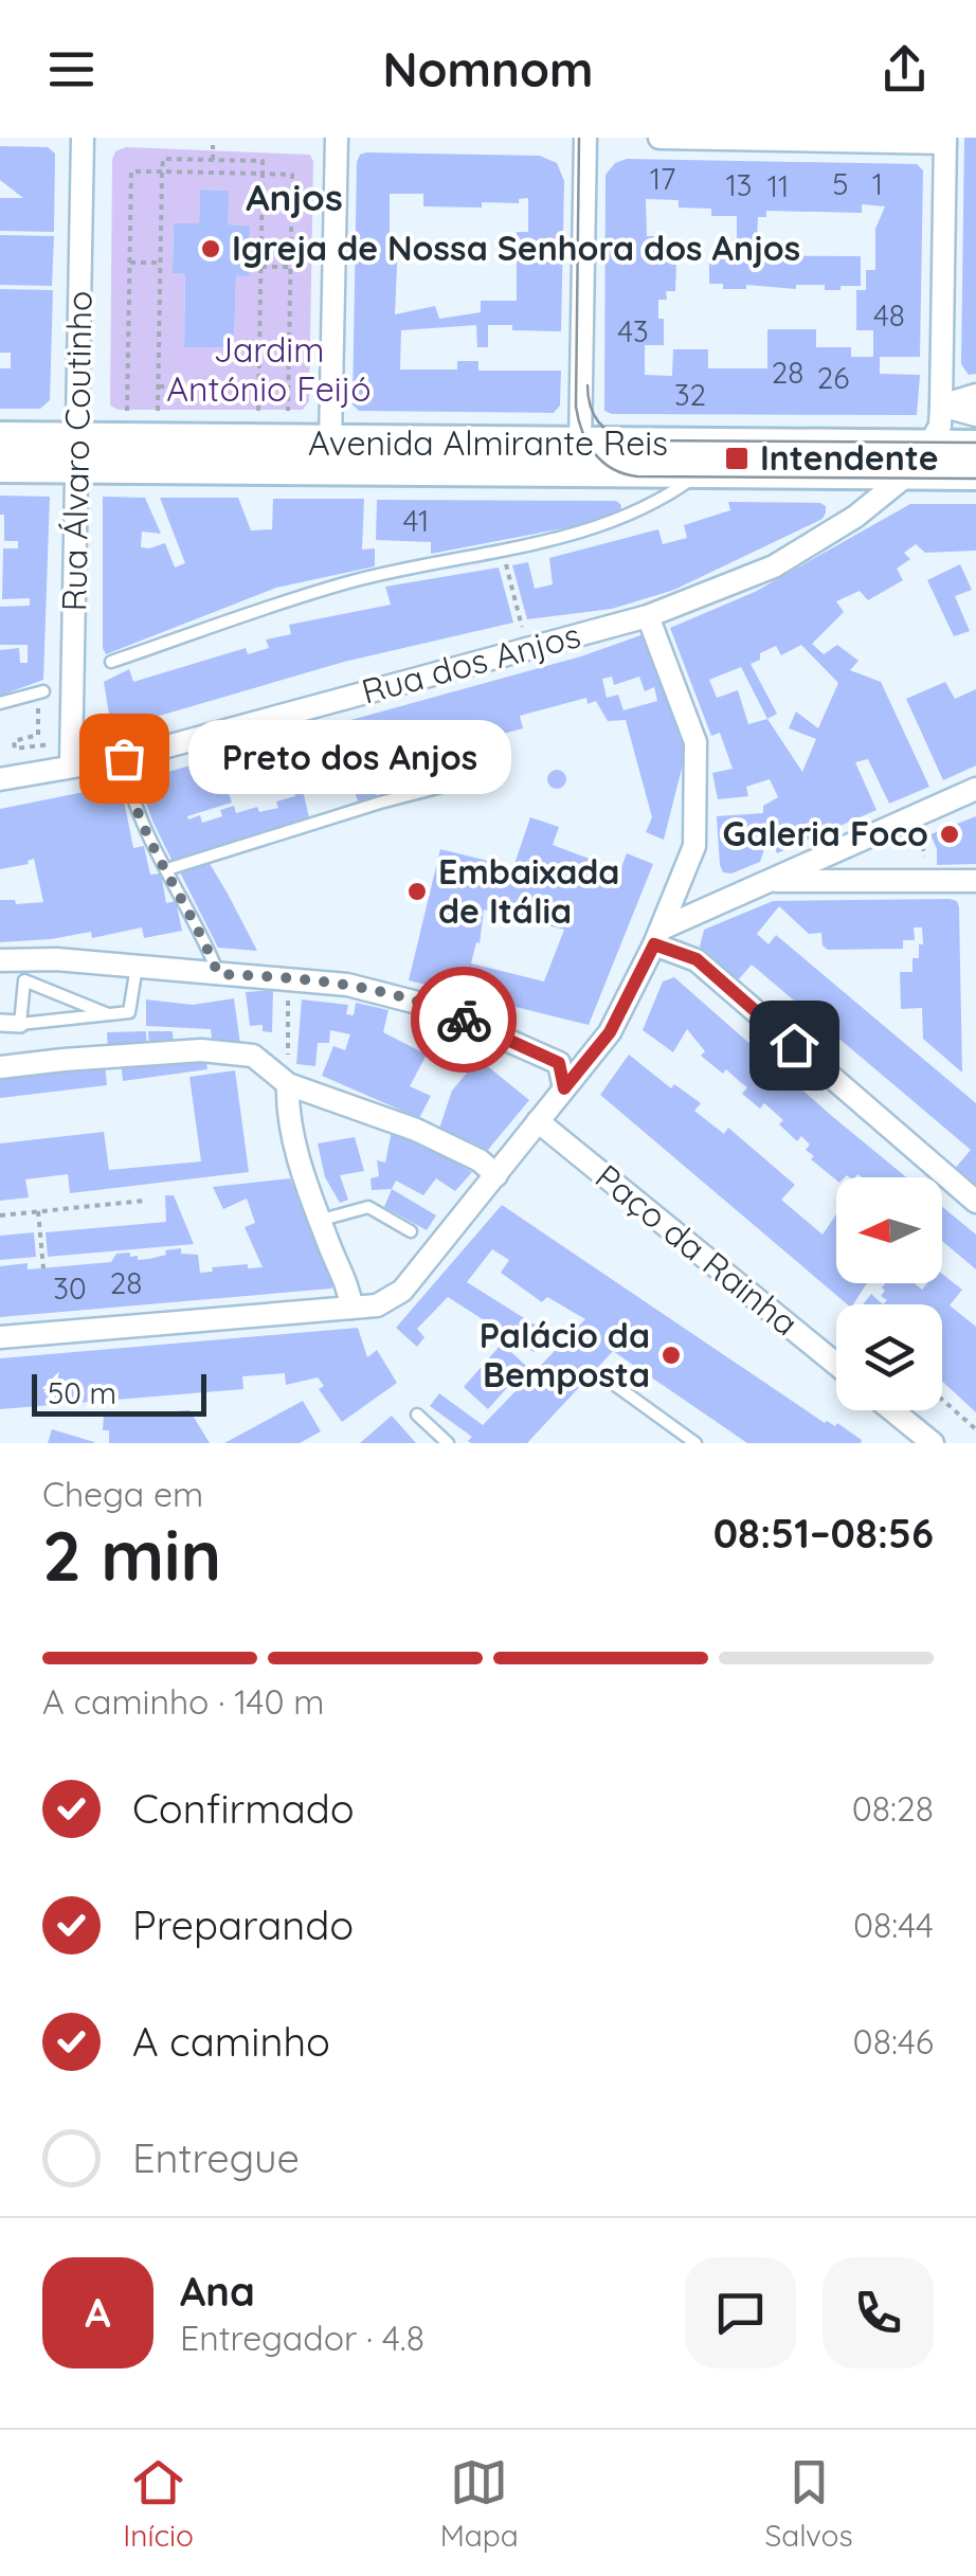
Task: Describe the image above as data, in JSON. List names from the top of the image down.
{
  "streets": {
    "main road": ["Avenida Almirante Reis"],
    "street": ["Rua Álvaro Coutinho", "Rua dos Anjos", "Paço da Rainha"]
  },
  "crossings": [
    ["Avenida Almirante Reis", "Rua Álvaro Coutinho"],
    ["Avenida Almirante Reis", "Rua dos Anjos"],
    ["Rua Álvaro Coutinho", "Rua dos Anjos"]
  ],
  "districts": ["Anjos"],
  "parks": ["Jardim António Feijó"],
  "places": {
    "other": [
      "Igreja de Nossa Senhora dos Anjos",
      "Preto dos Anjos",
      "Galeria Foco",
      "Embaixada de Itália",
      "Palácio da Bemposta"
    ],
    "transit": ["Intendente"]
  },
  "house_numbers": [
    "17",
    "5",
    "1",
    "13",
    "11",
    "48",
    "43",
    "28",
    "26",
    "32",
    "41",
    "28",
    "30"
  ],
  "scale_bar": "50 m",
  "north": "left",
  "page": {
    "header": "Nomnom",
    "bubble": "Preto dos Anjos",
    "scale": "50 m",
    "heading": ["2 min", "Chega em", "08:51–08:56"],
    "panel": ["Ana", "Entregador · 4.8"],
    "bar": "A caminho · 140 m",
    "list": [
      ["Confirmado", "08:28"],
      ["Preparando", "08:44"],
      ["A caminho", "08:46"],
      "Entregue"
    ],
    "round": "A",
    "tabs": ["Início", "Mapa", "Salvos"]
  }
}
